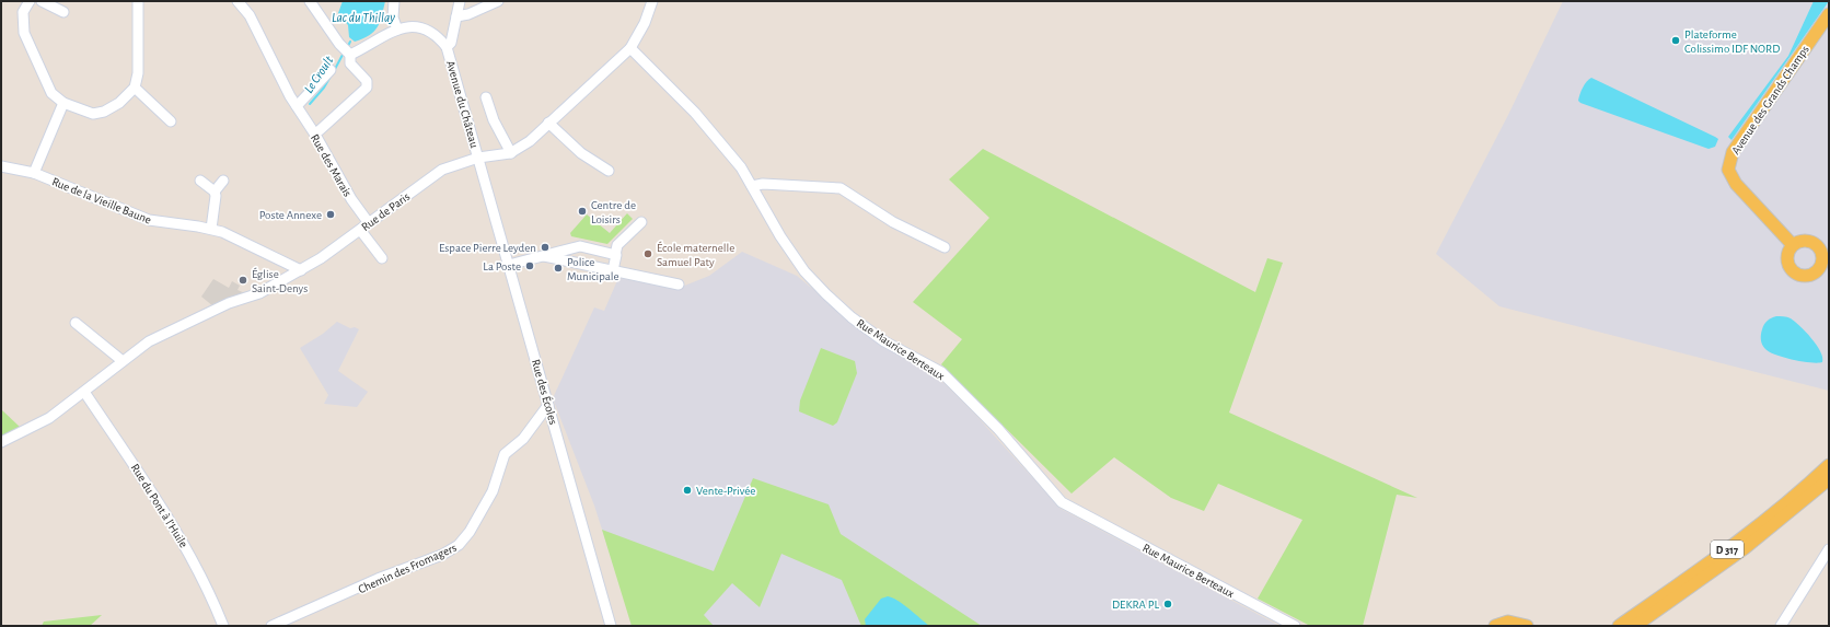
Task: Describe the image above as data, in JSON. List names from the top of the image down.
{
  "streets": {
    "main road": ["Avenue des Grands Champs", "D 317"],
    "street": [
      "Avenue du Château",
      "Rue des Marais",
      "Rue de la Vieille Baune",
      "Rue de Paris",
      "Rue Maurice Berteaux",
      "Rue des Écoles",
      "Rue du Pont à l'Huile",
      "Chemin des Fromagers"
    ]
  },
  "crossings": [
    ["Avenue du Château", "Rue de Paris"],
    ["Avenue du Château", "Rue des Écoles"],
    ["Rue des Marais", "Rue de Paris"],
    ["Rue de la Vieille Baune", "Rue de Paris"],
    ["Rue de Paris", "Rue Maurice Berteaux"],
    ["Rue de Paris", "Rue des Écoles"],
    ["Rue de Paris", "Rue du Pont à l'Huile"],
    ["Rue des Écoles", "Chemin des Fromagers"]
  ],
  "water": ["Lac du Thillay", "Le Croult"],
  "places": [
    "Plateforme Colissimo IDF NORD",
    "Centre de Loisirs",
    "Poste Annexe",
    "Espace Pierre Leyden",
    "École maternelle Samuel Paty",
    "La Poste",
    "Police Municipale",
    "Église Saint-Denys",
    "Vente-Privée",
    "DEKRA PL"
  ]
}
